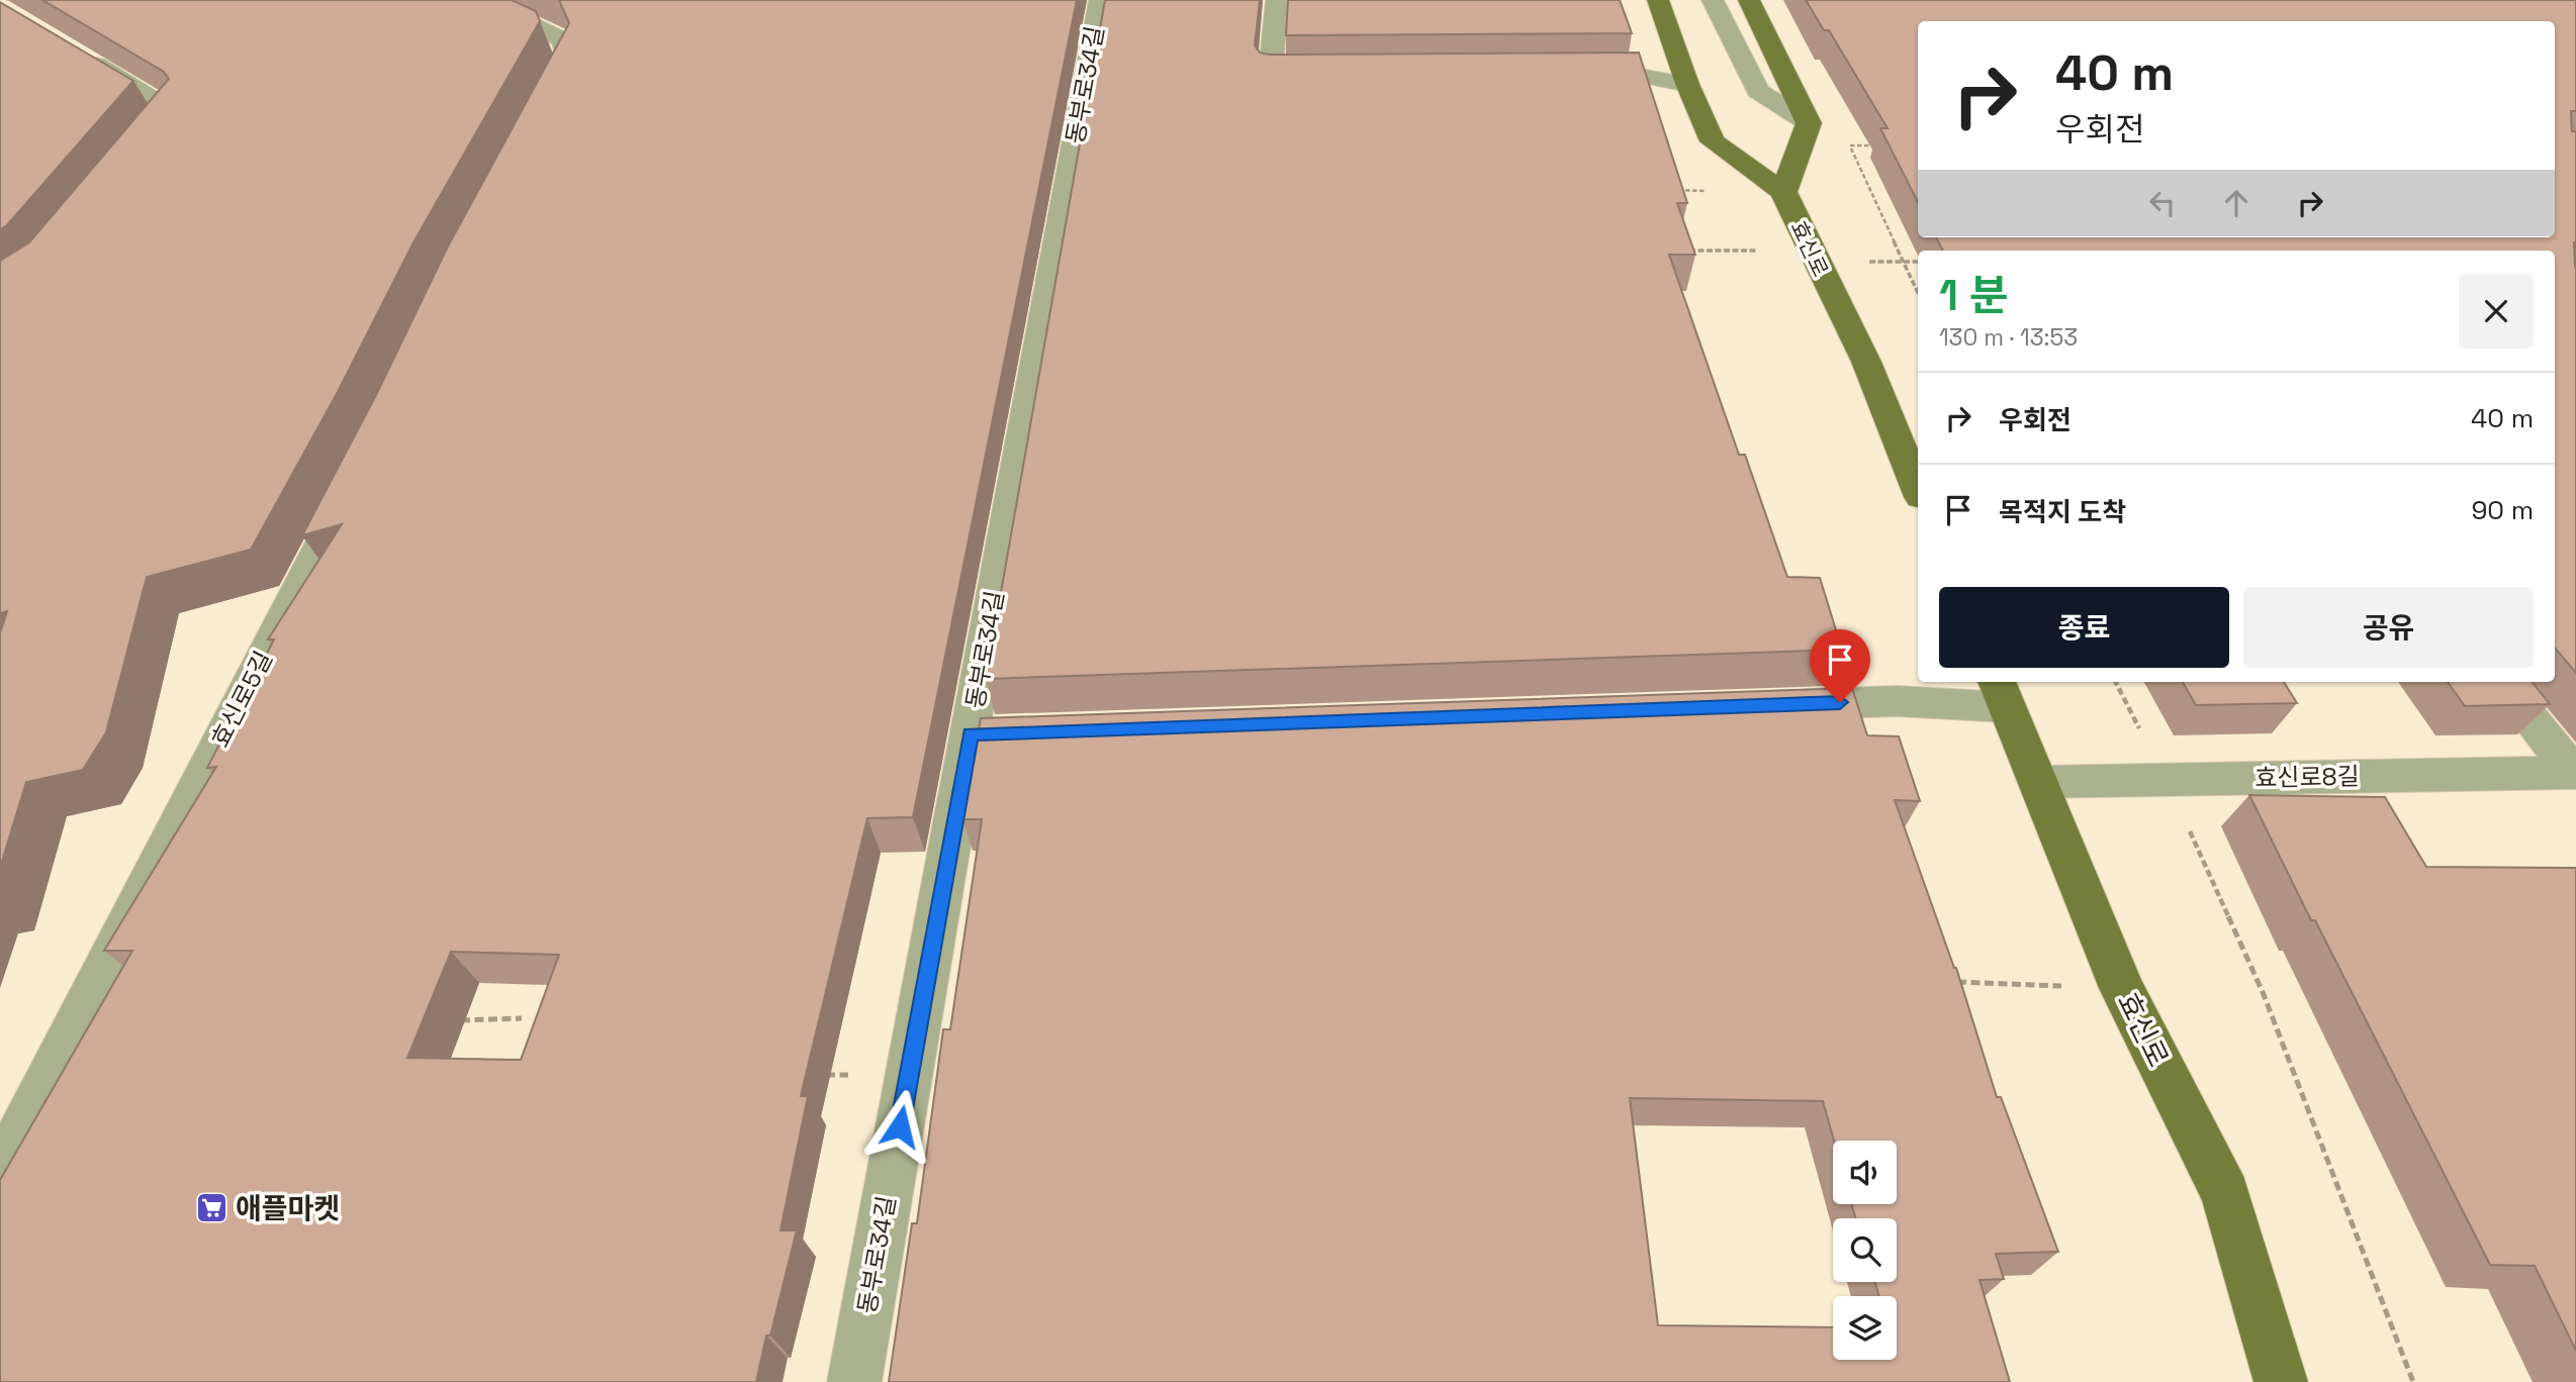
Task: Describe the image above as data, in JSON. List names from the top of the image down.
{
  "streets": {
    "main road": ["효신로"],
    "street": ["동부로34길", "효신로5길", "효신로8길"]
  },
  "crossings": [
    ["효신로", "효신로8길"]
  ],
  "places": {
    "supermarket": ["애플마켓"]
  },
  "page": {
    "turn": ["40 m", "우회전"],
    "heading": ["1 분", "130 m · 13:53"],
    "list": [
      {
        "name": "우회전",
        "value": "40 m"
      },
      {
        "name": "목적지 도착",
        "value": "90 m"
      }
    ],
    "buttons": ["종료", "공유"]
  }
}
